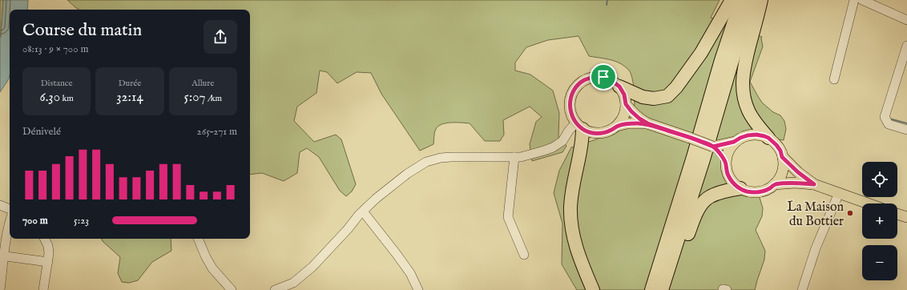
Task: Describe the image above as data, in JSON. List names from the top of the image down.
{
  "places": ["La Maison du Bottier"],
  "page": {
    "heading": ["Course du matin", "08:13 · 9 × 700 m"],
    "stats": [
      ["Distance", "6.30 km"],
      ["Durée", "32:14"],
      ["Allure", "5:07 /km"]
    ],
    "chart": ["Dénivelé", "265–271 m"],
    "map_buttons": ["+", "−"],
    "list": [
      {
        "name": "700 m",
        "note": "5:23"
      }
    ]
  }
}
